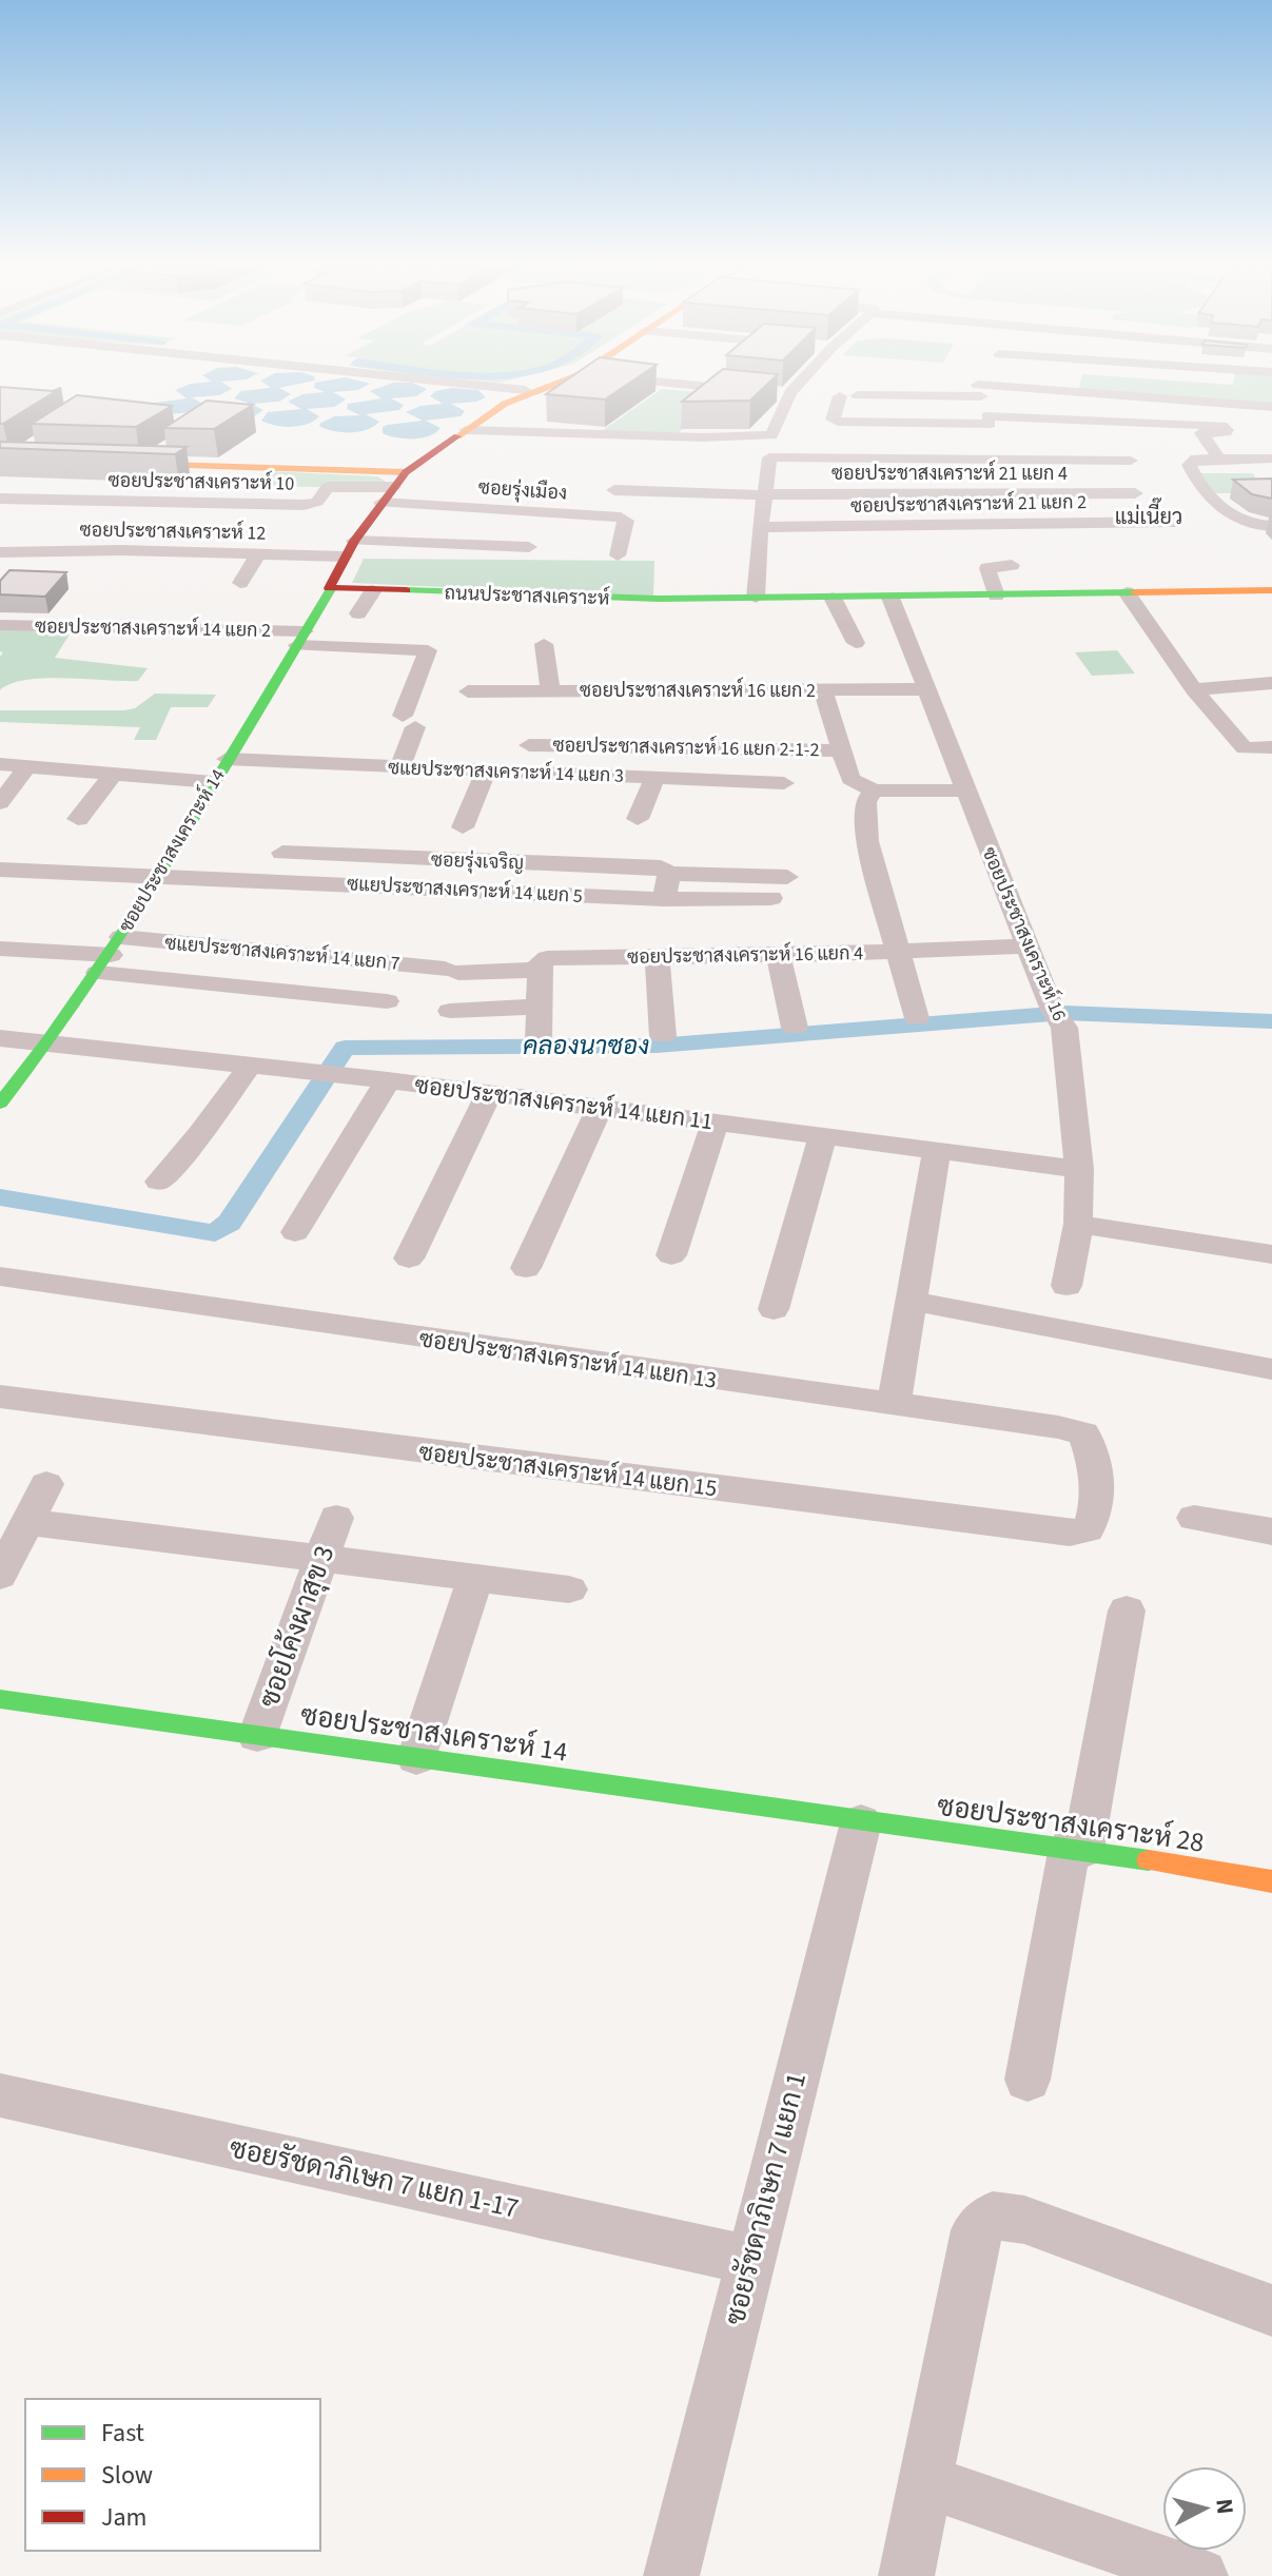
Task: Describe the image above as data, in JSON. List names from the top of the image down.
{
  "streets": {
    "main road": ["ถนนประชาสงเคราะห์", "ซอยประชาสงเคราะห์ 14", "ซอยประชาสงเคราะห์ 28"],
    "street": [
      "ซอยประชาสงเคราะห์ 21 แยก 4",
      "ซอยประชาสงเคราะห์ 10",
      "ซอยรุ่งเมือง",
      "ซอยประชาสงเคราะห์ 21 แยก 2",
      "ซอยประชาสงเคราะห์ 12",
      "ซอยประชาสงเคราะห์ 14 แยก 2",
      "ซอยประชาสงเคราะห์ 16 แยก 2",
      "ซอยประชาสงเคราะห์ 16 แยก 2-1-2",
      "ซแยประชาสงเคราะห์ 14 แยก 3",
      "ซอยรุ่งเจริญ",
      "ซแยประชาสงเคราะห์ 14 แยก 5",
      "ซอยประชาสงเคราะห์ 16",
      "ซแยประชาสงเคราะห์ 14 แยก 7",
      "ซอยประชาสงเคราะห์ 16 แยก 4",
      "ซอยประชาสงเคราะห์ 14 แยก 11",
      "ซอยประชาสงเคราะห์ 14 แยก 13",
      "ซอยประชาสงเคราะห์ 14 แยก 15",
      "ซอยโค้งผาสุข 3",
      "ซอยรัชดาภิเษก 7 แยก 1-17",
      "ซอยรัชดาภิเษก 7 แยก 1"
    ]
  },
  "crossings": [
    ["ซอยประชาสงเคราะห์ 10", "ซอยรุ่งเมือง"],
    ["ถนนประชาสงเคราะห์", "ซอยประชาสงเคราะห์ 14"],
    ["ถนนประชาสงเคราะห์", "ซอยประชาสงเคราะห์ 16"],
    ["ซอยประชาสงเคราะห์ 14 แยก 2", "ซแยประชาสงเคราะห์ 14 แยก 3"],
    ["ซอยประชาสงเคราะห์ 14 แยก 2", "ซอยประชาสงเคราะห์ 14"],
    ["ซอยประชาสงเคราะห์ 16 แยก 2", "ซอยประชาสงเคราะห์ 16"],
    ["ซแยประชาสงเคราะห์ 14 แยก 3", "ซอยประชาสงเคราะห์ 14"],
    ["ซอยประชาสงเคราะห์ 14", "ซแยประชาสงเคราะห์ 14 แยก 5"],
    ["ซอยประชาสงเคราะห์ 14", "ซแยประชาสงเคราะห์ 14 แยก 7"],
    ["ซอยประชาสงเคราะห์ 14", "ซอยประชาสงเคราะห์ 14 แยก 11"],
    ["ซอยประชาสงเคราะห์ 14", "ซอยโค้งผาสุข 3"],
    ["ซอยประชาสงเคราะห์ 14", "ซอยประชาสงเคราะห์ 28"],
    ["ซอยประชาสงเคราะห์ 14", "ซอยรัชดาภิเษก 7 แยก 1"],
    ["ซอยประชาสงเคราะห์ 16", "ซอยประชาสงเคราะห์ 16 แยก 4"],
    ["ซอยประชาสงเคราะห์ 16", "ซอยประชาสงเคราะห์ 14 แยก 11"],
    ["ซแยประชาสงเคราะห์ 14 แยก 7", "ซอยประชาสงเคราะห์ 16 แยก 4"],
    ["ซอยประชาสงเคราะห์ 14 แยก 13", "ซอยประชาสงเคราะห์ 14 แยก 15"],
    ["ซอยประชาสงเคราะห์ 28", "ซอยรัชดาภิเษก 7 แยก 1"],
    ["ซอยรัชดาภิเษก 7 แยก 1-17", "ซอยรัชดาภิเษก 7 แยก 1"]
  ],
  "districts": ["แม่เนี๊ยว"],
  "water": ["คลองนาซอง"],
  "legend": ["Fast", "Slow", "Jam"],
  "north": "right"
}
